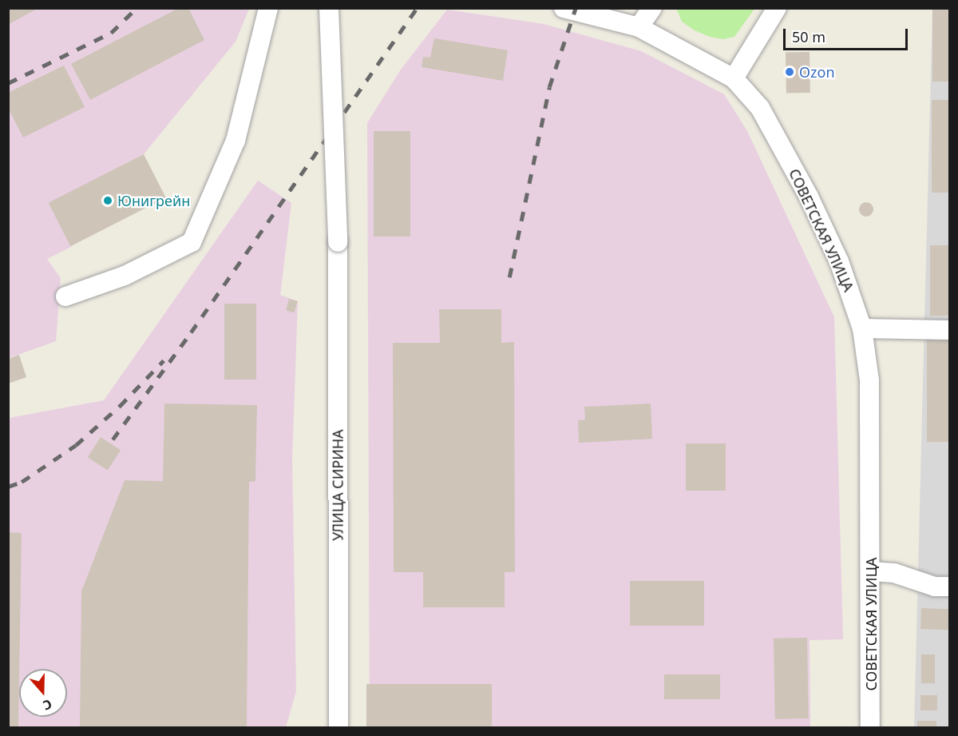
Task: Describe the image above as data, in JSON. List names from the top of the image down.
{
  "streets": {
    "street": ["СОВЕТСКАЯ УЛИЦА", "УЛИЦА СИРИНА"]
  },
  "places": ["Ozon", "Юнигрейн"],
  "scale_bar": "50 m",
  "north": "bottom"
}
